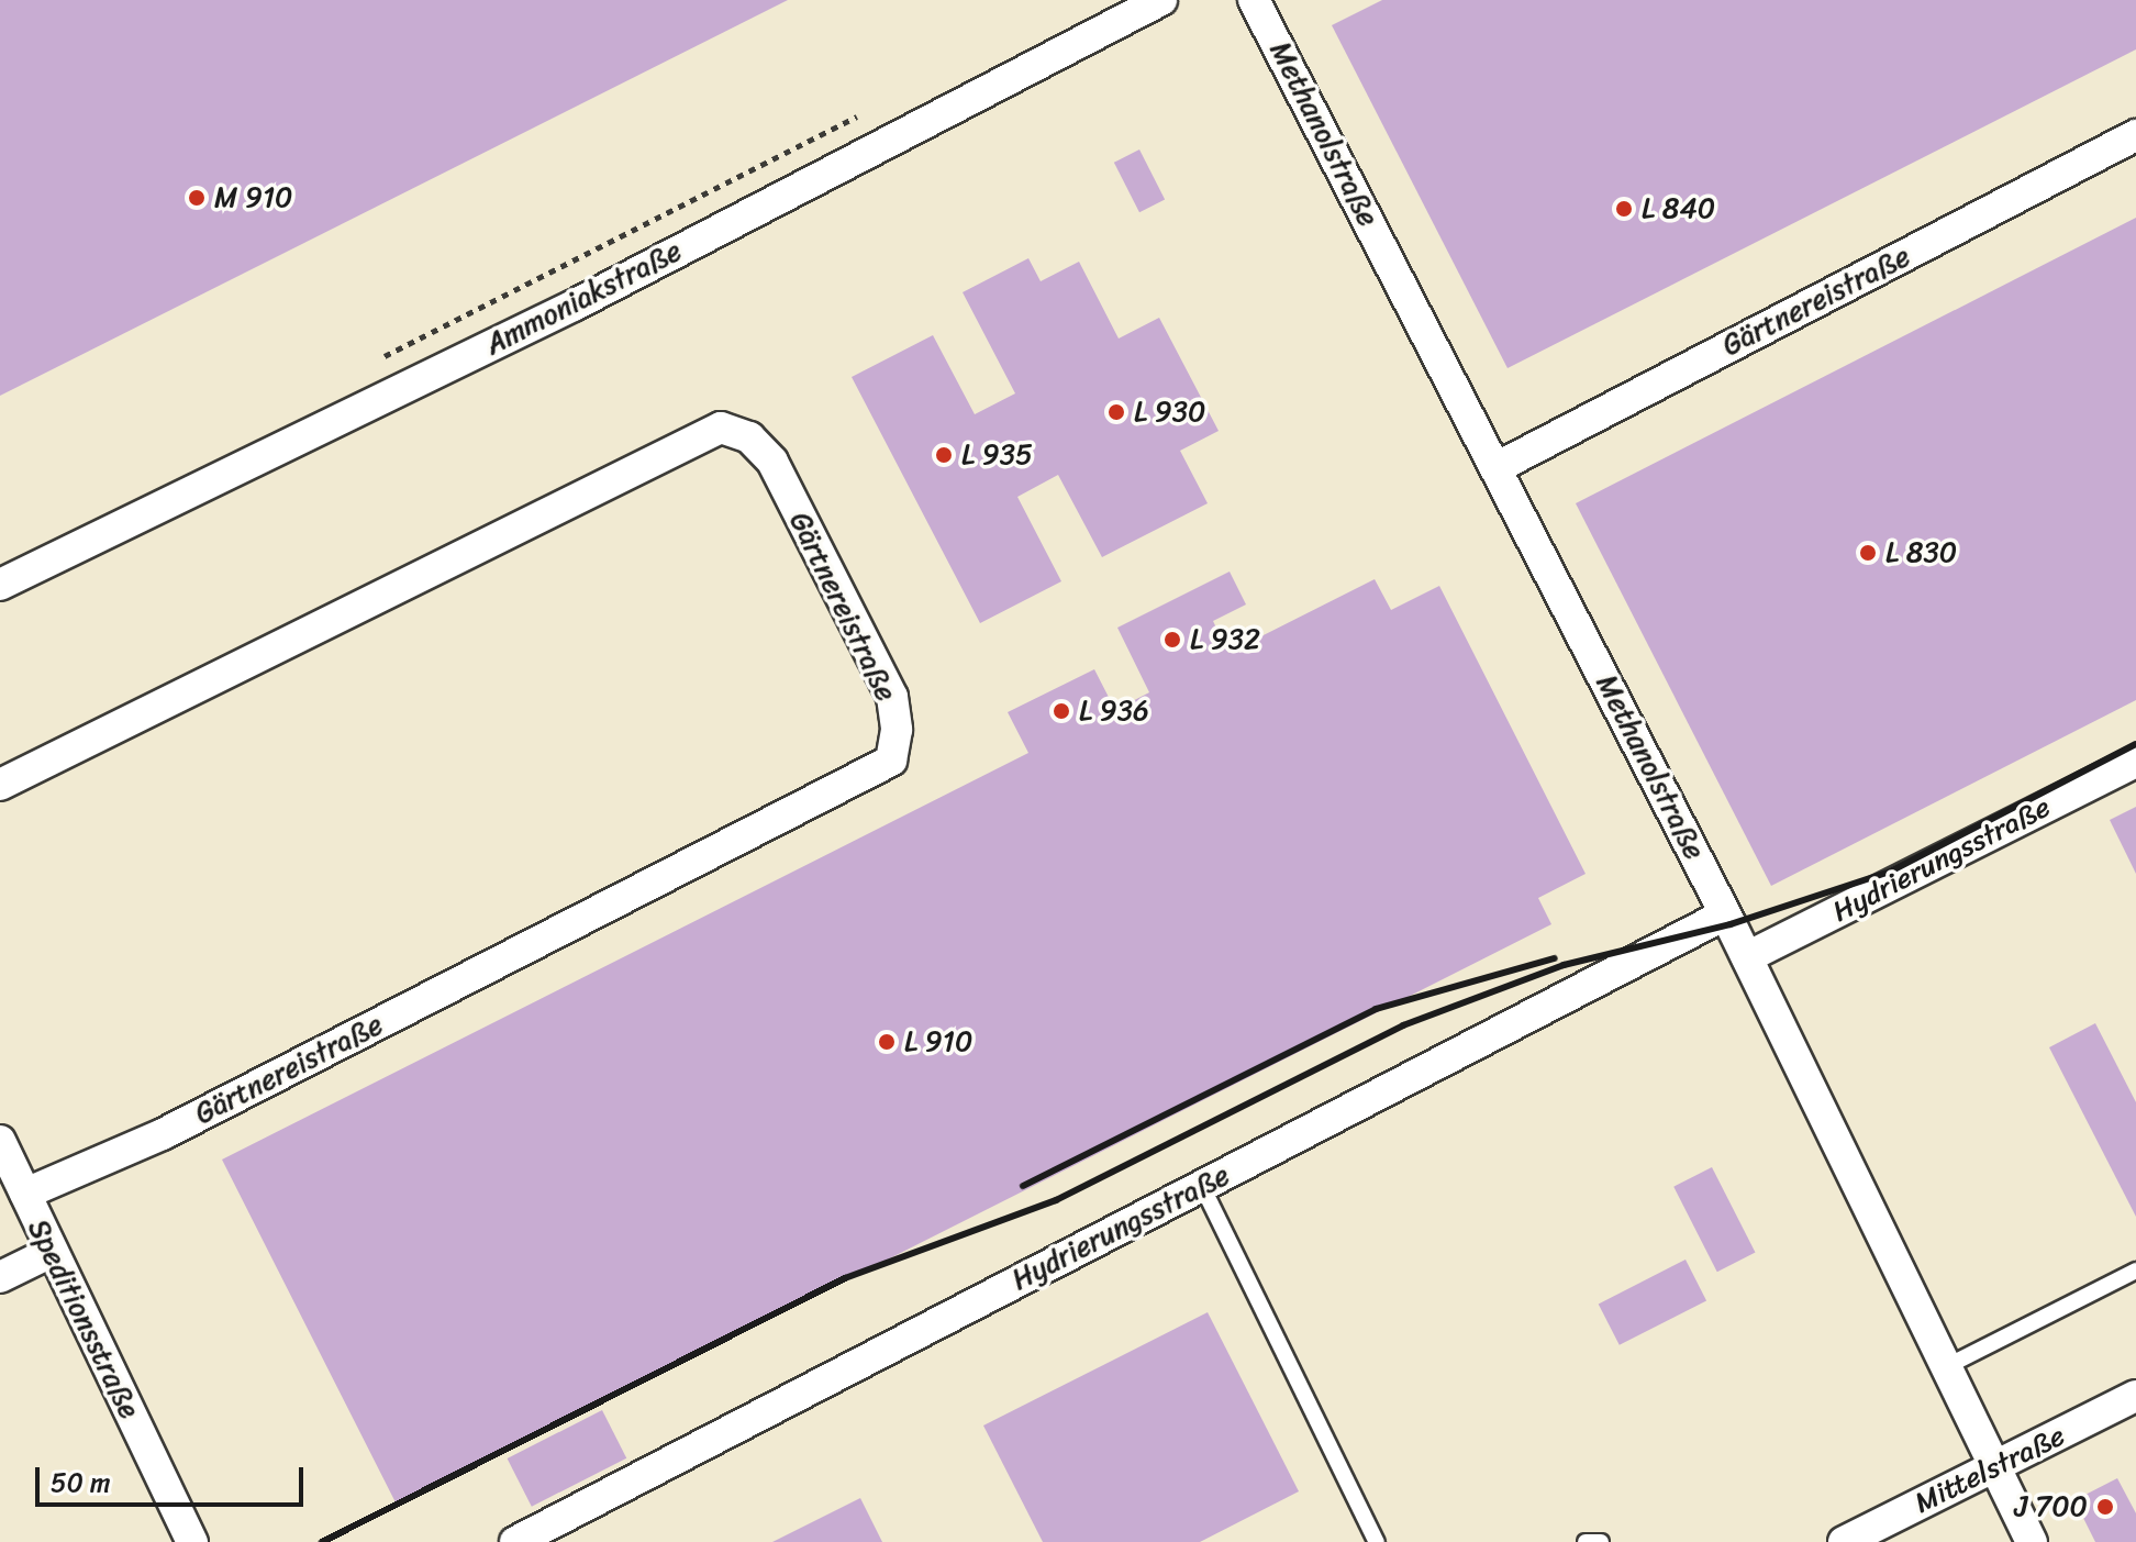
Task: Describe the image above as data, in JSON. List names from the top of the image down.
{
  "streets": {
    "street": [
      "Methanolstraße",
      "Ammoniakstraße",
      "Gärtnereistraße",
      "Hydrierungsstraße",
      "Speditionsstraße",
      "Mittelstraße"
    ]
  },
  "crossings": [
    ["Methanolstraße", "Gärtnereistraße"],
    ["Methanolstraße", "Hydrierungsstraße"],
    ["Methanolstraße", "Mittelstraße"],
    ["Gärtnereistraße", "Speditionsstraße"]
  ],
  "places": [
    "M 910",
    "L 840",
    "L 930",
    "L 935",
    "L 830",
    "L 932",
    "L 936",
    "L 910",
    "J 700"
  ],
  "scale_bar": "50 m"
}
